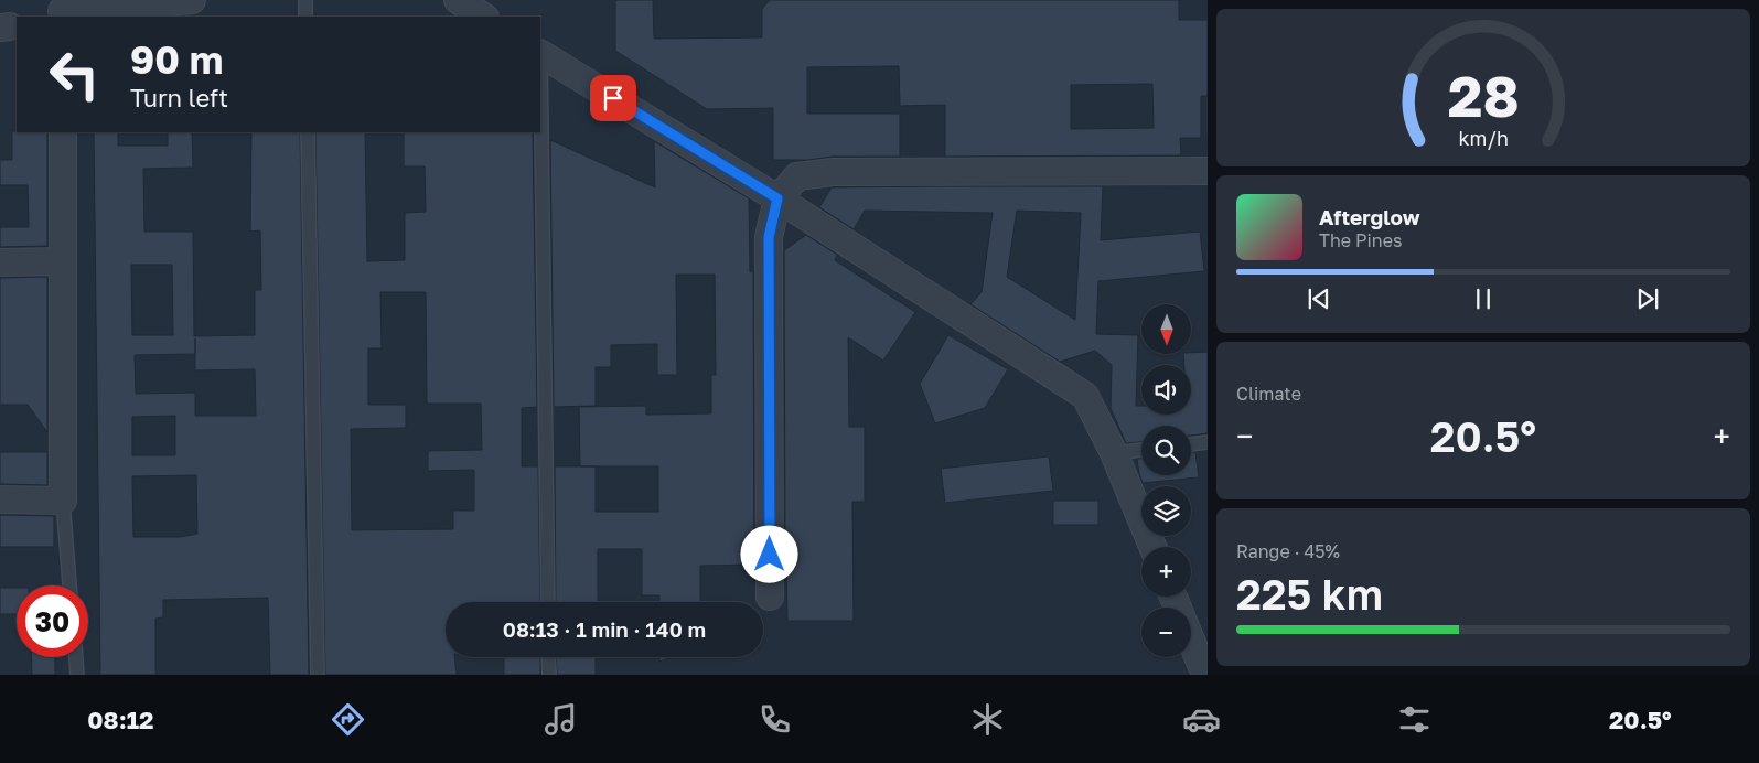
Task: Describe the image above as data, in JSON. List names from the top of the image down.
{
  "north": "bottom",
  "page": {
    "turn": ["90 m", "Turn left"],
    "song": ["Afterglow", "The Pines"],
    "map_buttons": ["+", "−"],
    "tile": [
      "Climate",
      ["Range · 45%", "225 km"]
    ],
    "heat": ["−", "20.5°", "+"],
    "limit": "30",
    "trip": "08:13 · 1 min · 140 m",
    "tabs": ["08:12", "20.5°"],
    "gauge": ["28", "km/h"]
  }
}
